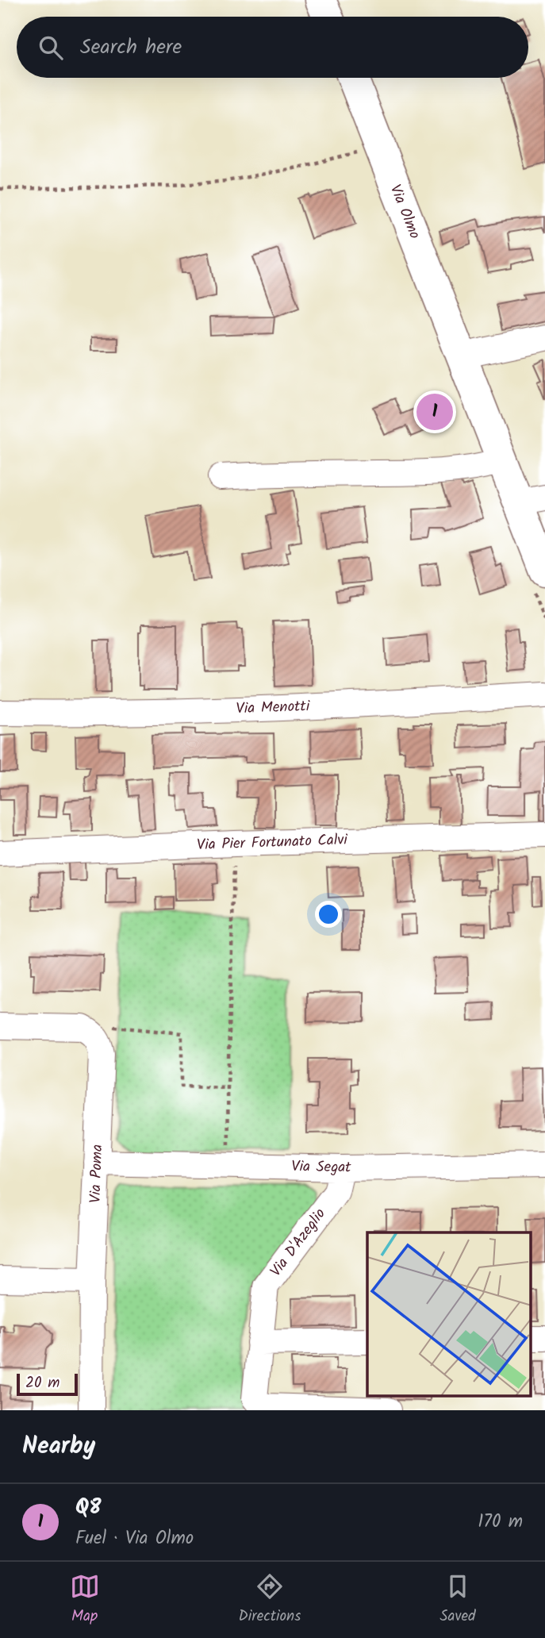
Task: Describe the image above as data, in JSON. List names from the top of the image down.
{
  "streets": {
    "street": [
      "Via Olmo",
      "Via Menotti",
      "Via Pier Fortunato Calvi",
      "Via Segat",
      "Via Poma",
      "Via D'Azeglio"
    ]
  },
  "crossings": [
    ["Via Segat", "Via Poma"],
    ["Via Segat", "Via D'Azeglio"]
  ],
  "scale_bar": "20 m",
  "page": {
    "search": "Search here",
    "pins": "1",
    "scale": "20 m",
    "heading": "Nearby",
    "list": [
      {
        "mark": "1",
        "name": "Q8",
        "note": "Fuel · Via Olmo",
        "value": "170 m"
      }
    ],
    "nav": ["Map", "Directions", "Saved"]
  }
}
